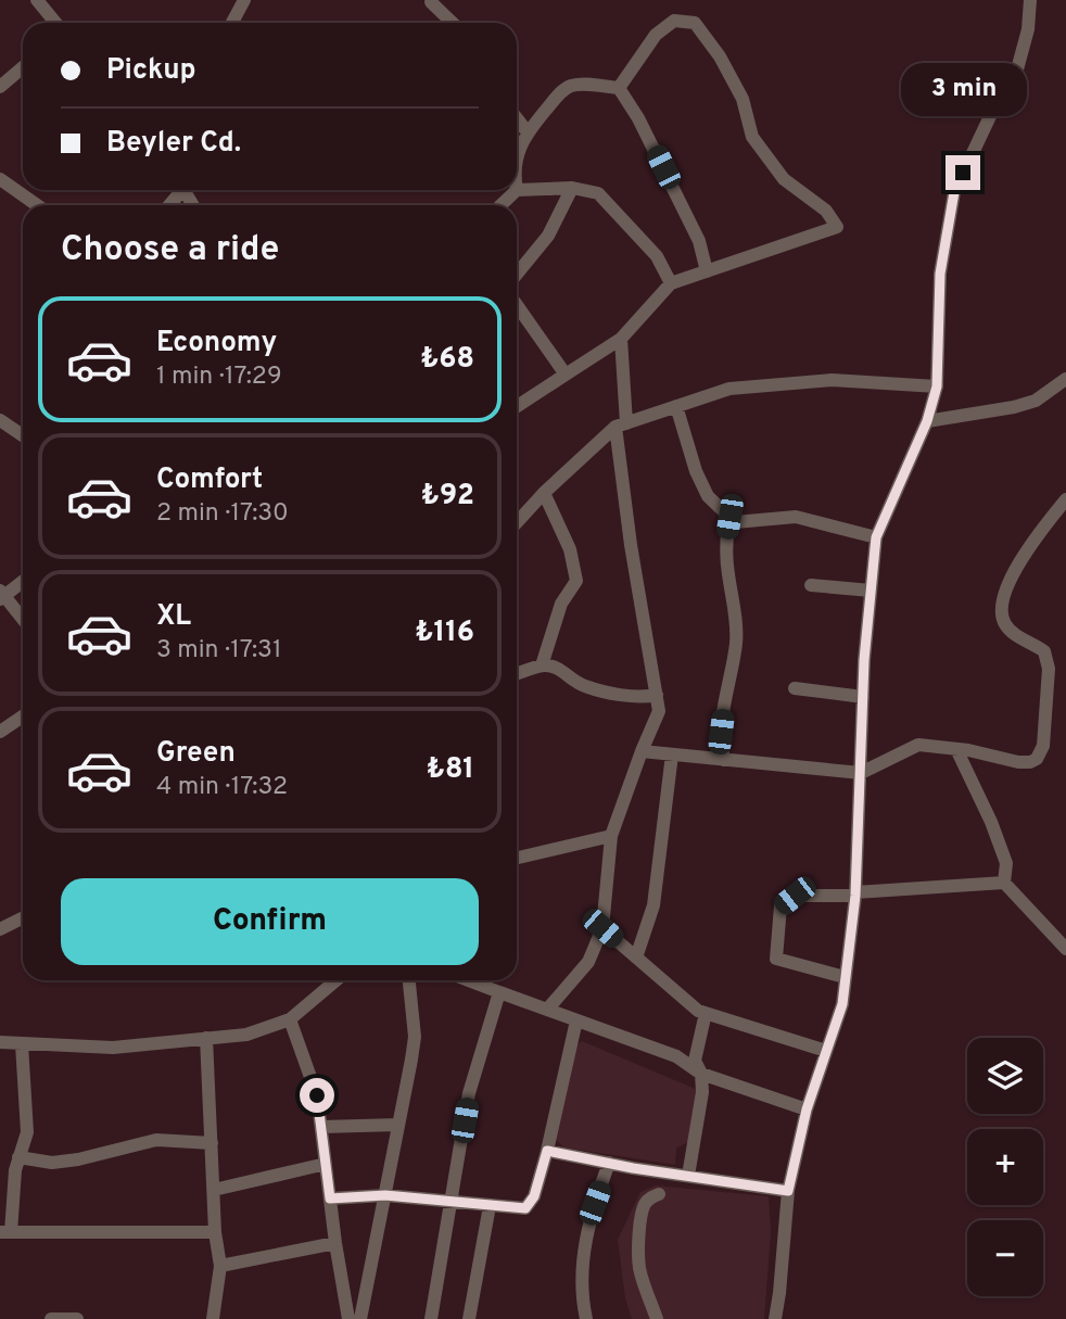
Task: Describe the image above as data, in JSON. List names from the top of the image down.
{
  "page": {
    "banner": ["Pickup", "Beyler Cd."],
    "bubble": "3 min",
    "heading": "Choose a ride",
    "list": [
      {
        "name": "Economy",
        "note": "1 min · 17:29",
        "value": "₺68"
      },
      {
        "name": "Comfort",
        "note": "2 min · 17:30",
        "value": "₺92"
      },
      {
        "name": "XL",
        "note": "3 min · 17:31",
        "value": "₺116"
      },
      {
        "name": "Green",
        "note": "4 min · 17:32",
        "value": "₺81"
      }
    ],
    "buttons": "Confirm",
    "map_buttons": ["+", "−"]
  }
}
